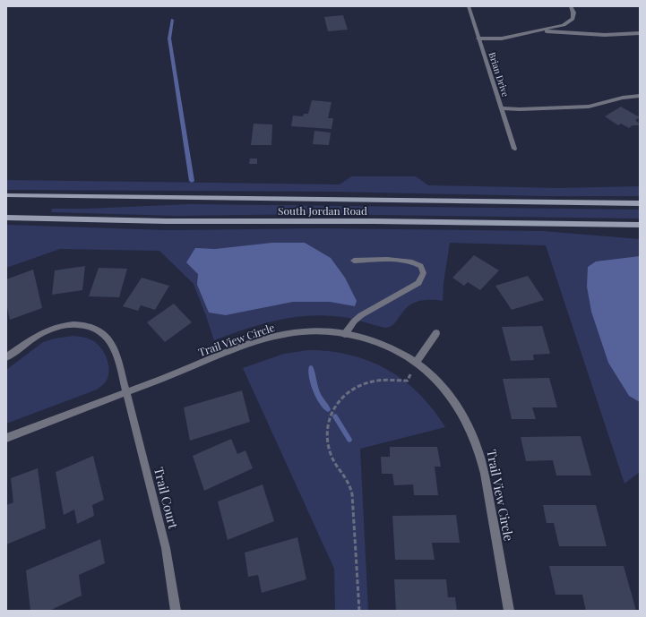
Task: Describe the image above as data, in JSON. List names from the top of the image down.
{
  "streets": {
    "main road": ["South Jordan Road"],
    "street": ["Brian Drive", "Trail View Circle", "Trail Court"]
  },
  "crossings": [
    ["Trail View Circle", "Trail Court"]
  ]
}
